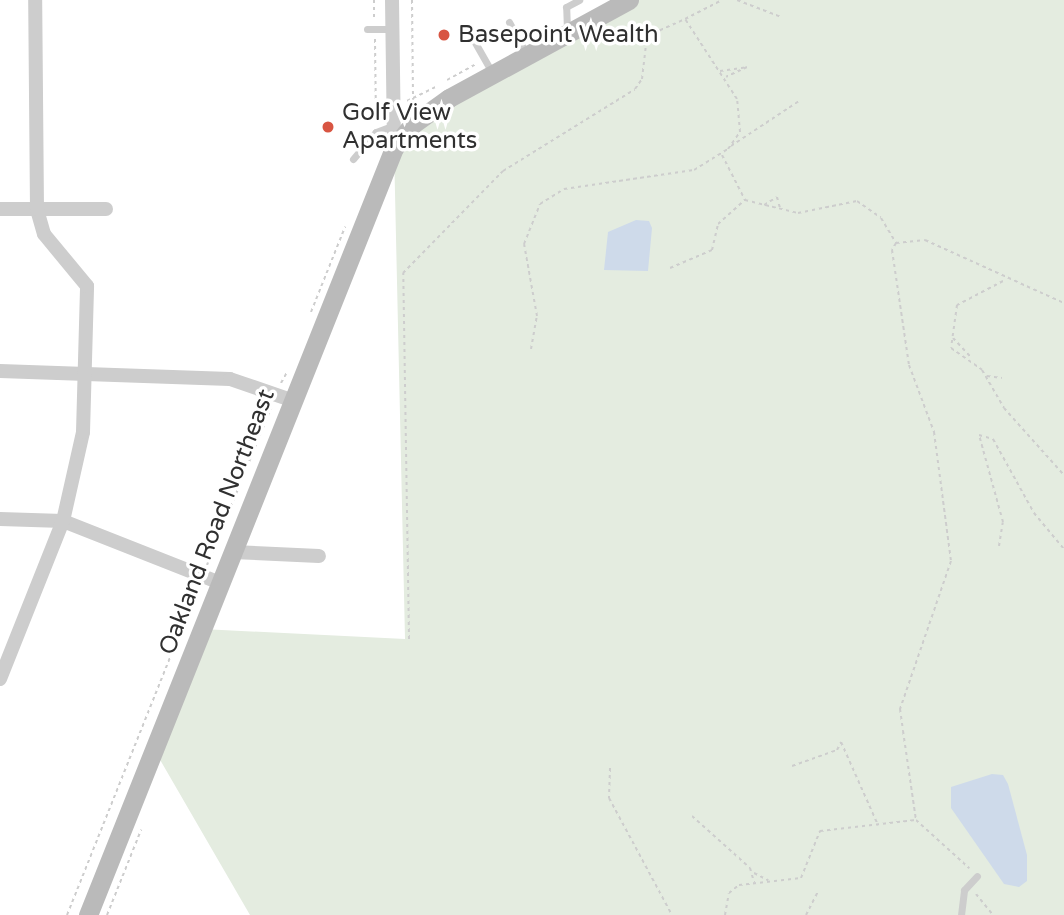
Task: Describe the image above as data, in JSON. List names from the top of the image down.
{
  "streets": {
    "main road": ["Oakland Road Northeast"]
  },
  "places": ["Basepoint Wealth", "Golf View Apartments"]
}
